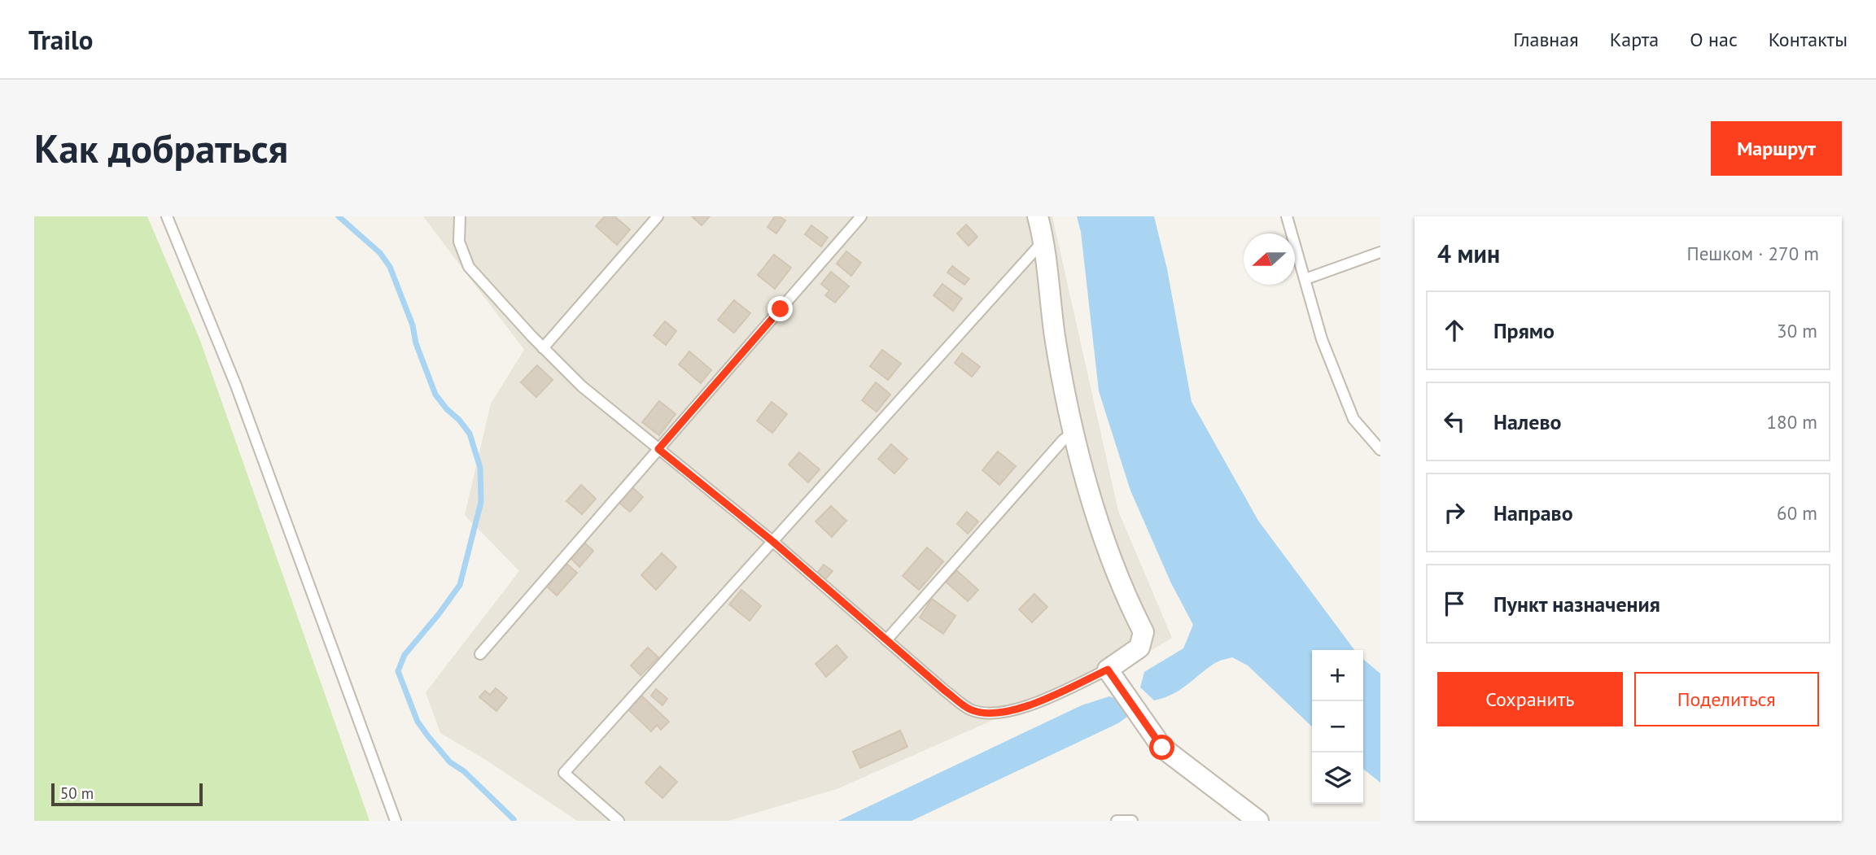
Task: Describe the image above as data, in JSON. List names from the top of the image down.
{
  "scale_bar": "50 m",
  "north": "left",
  "page": {
    "header": "Trailo",
    "nav": [
      "Главная",
      "Карта",
      "О нас",
      "Контакты"
    ],
    "buttons": [
      "Маршрут",
      ["Сохранить", "Поделиться"]
    ],
    "title": "Как добраться",
    "heading": ["4 мин", "Пешком · 270 m"],
    "list": [
      ["Прямо", "30 m"],
      ["Налево", "180 m"],
      ["Направо", "60 m"],
      "Пункт назначения"
    ],
    "map_buttons": ["+", "−"],
    "scale": "50 m"
  }
}
